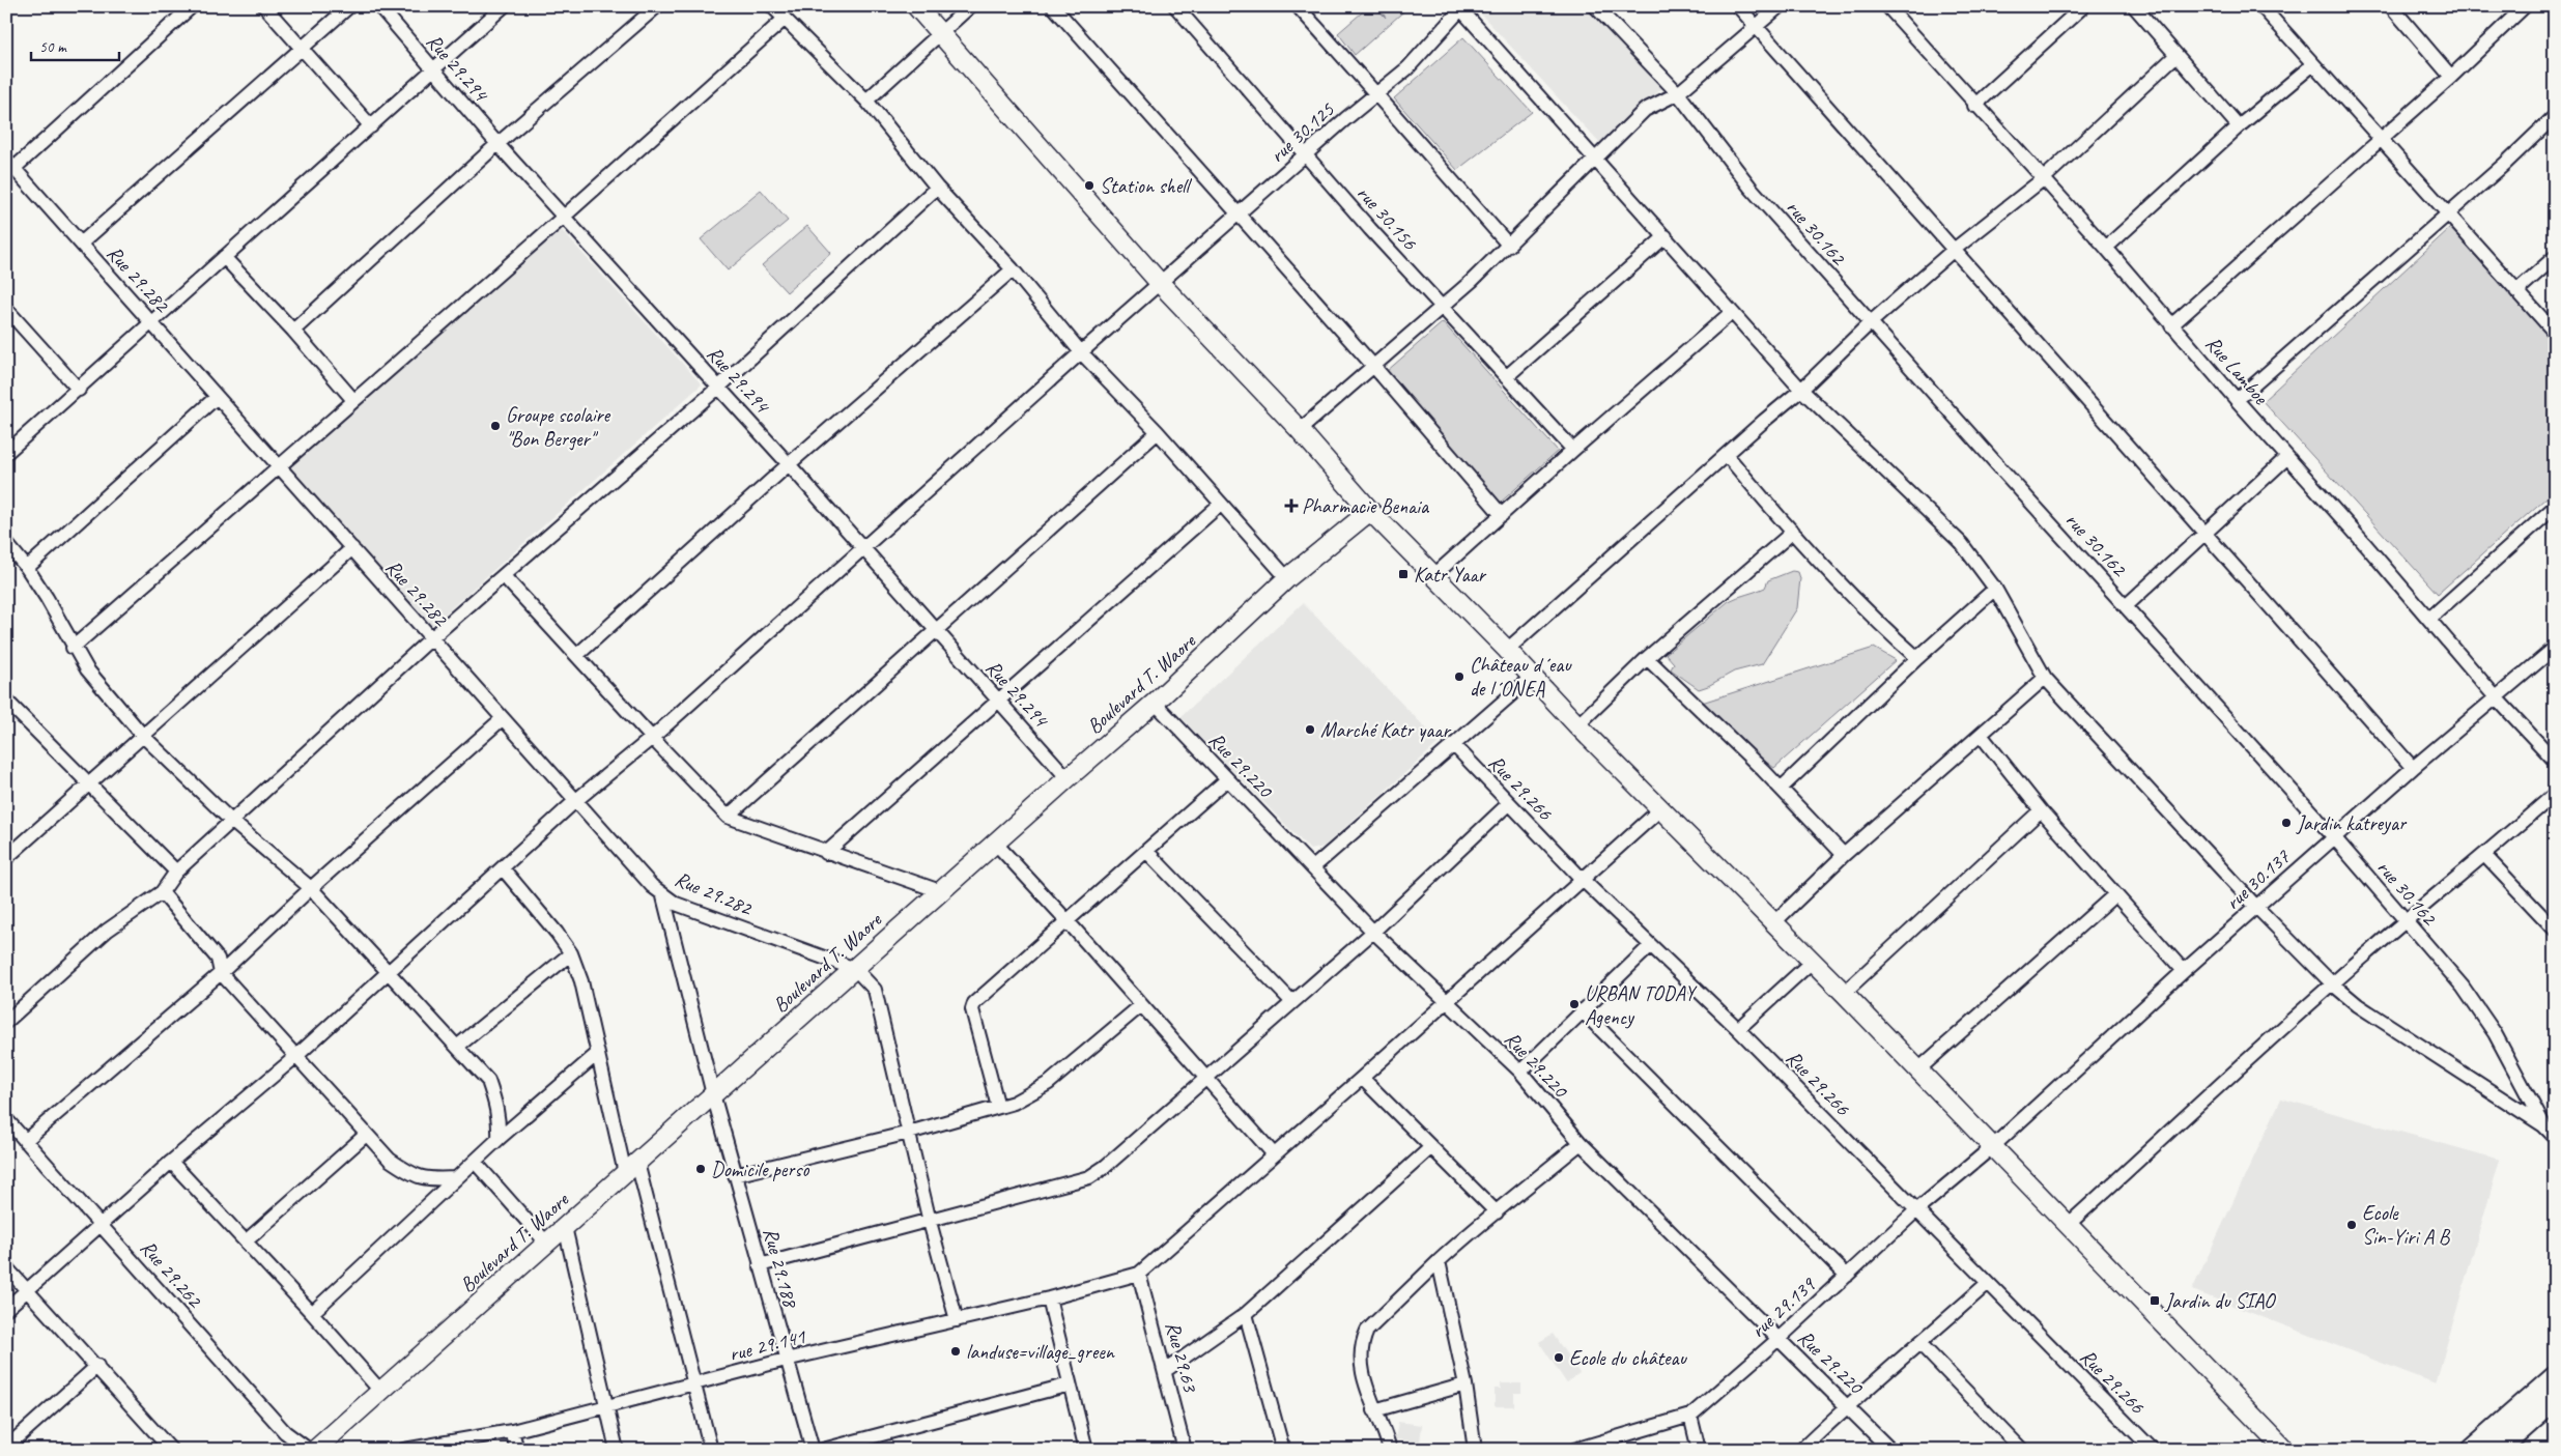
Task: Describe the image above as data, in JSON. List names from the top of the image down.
{
  "streets": {
    "street": [
      "Rue 29.294",
      "rue 30.125",
      "rue 30.156",
      "rue 30.162",
      "Rue 29.282",
      "Rue Lamboe",
      "Boulevard T. Waore",
      "Rue 29.220",
      "Rue 29.266",
      "rue 30.137",
      "Rue 29.188",
      "Rue 29.262",
      "rue 29.139",
      "rue 29.141",
      "Rue 29.63"
    ]
  },
  "crossings": [
    ["Rue 29.294", "rue 30.125"],
    ["Rue 29.294", "Boulevard T. Waore"],
    ["rue 30.125", "rue 30.156"],
    ["rue 30.125", "Rue 29.282"],
    ["rue 30.125", "Rue 29.262"],
    ["rue 30.162", "rue 30.137"],
    ["Rue 29.282", "Boulevard T. Waore"],
    ["Rue 29.282", "Rue 29.188"],
    ["Rue Lamboe", "rue 30.137"],
    ["Boulevard T. Waore", "Rue 29.220"],
    ["Boulevard T. Waore", "Rue 29.188"],
    ["Rue 29.220", "rue 29.139"],
    ["Rue 29.266", "rue 29.139"],
    ["rue 30.137", "rue 29.139"],
    ["Rue 29.188", "rue 29.141"],
    ["rue 29.141", "Rue 29.63"]
  ],
  "places": {
    "other": [
      "Station shell",
      "Groupe scolaire \"Bon Berger\"",
      "Château d´eau de l´ONEA",
      "Marché Katr yaar",
      "Jardin katreyar",
      "URBAN TODAY Agency",
      "Domicile perso",
      "Ecole Sin-Yiri A B",
      "landuse=village_green",
      "Ecole du château"
    ],
    "health": ["Pharmacie Benaia"],
    "transit": ["Katr Yaar", "Jardin du SIAO"]
  },
  "scale_bar": "50 m"
}
